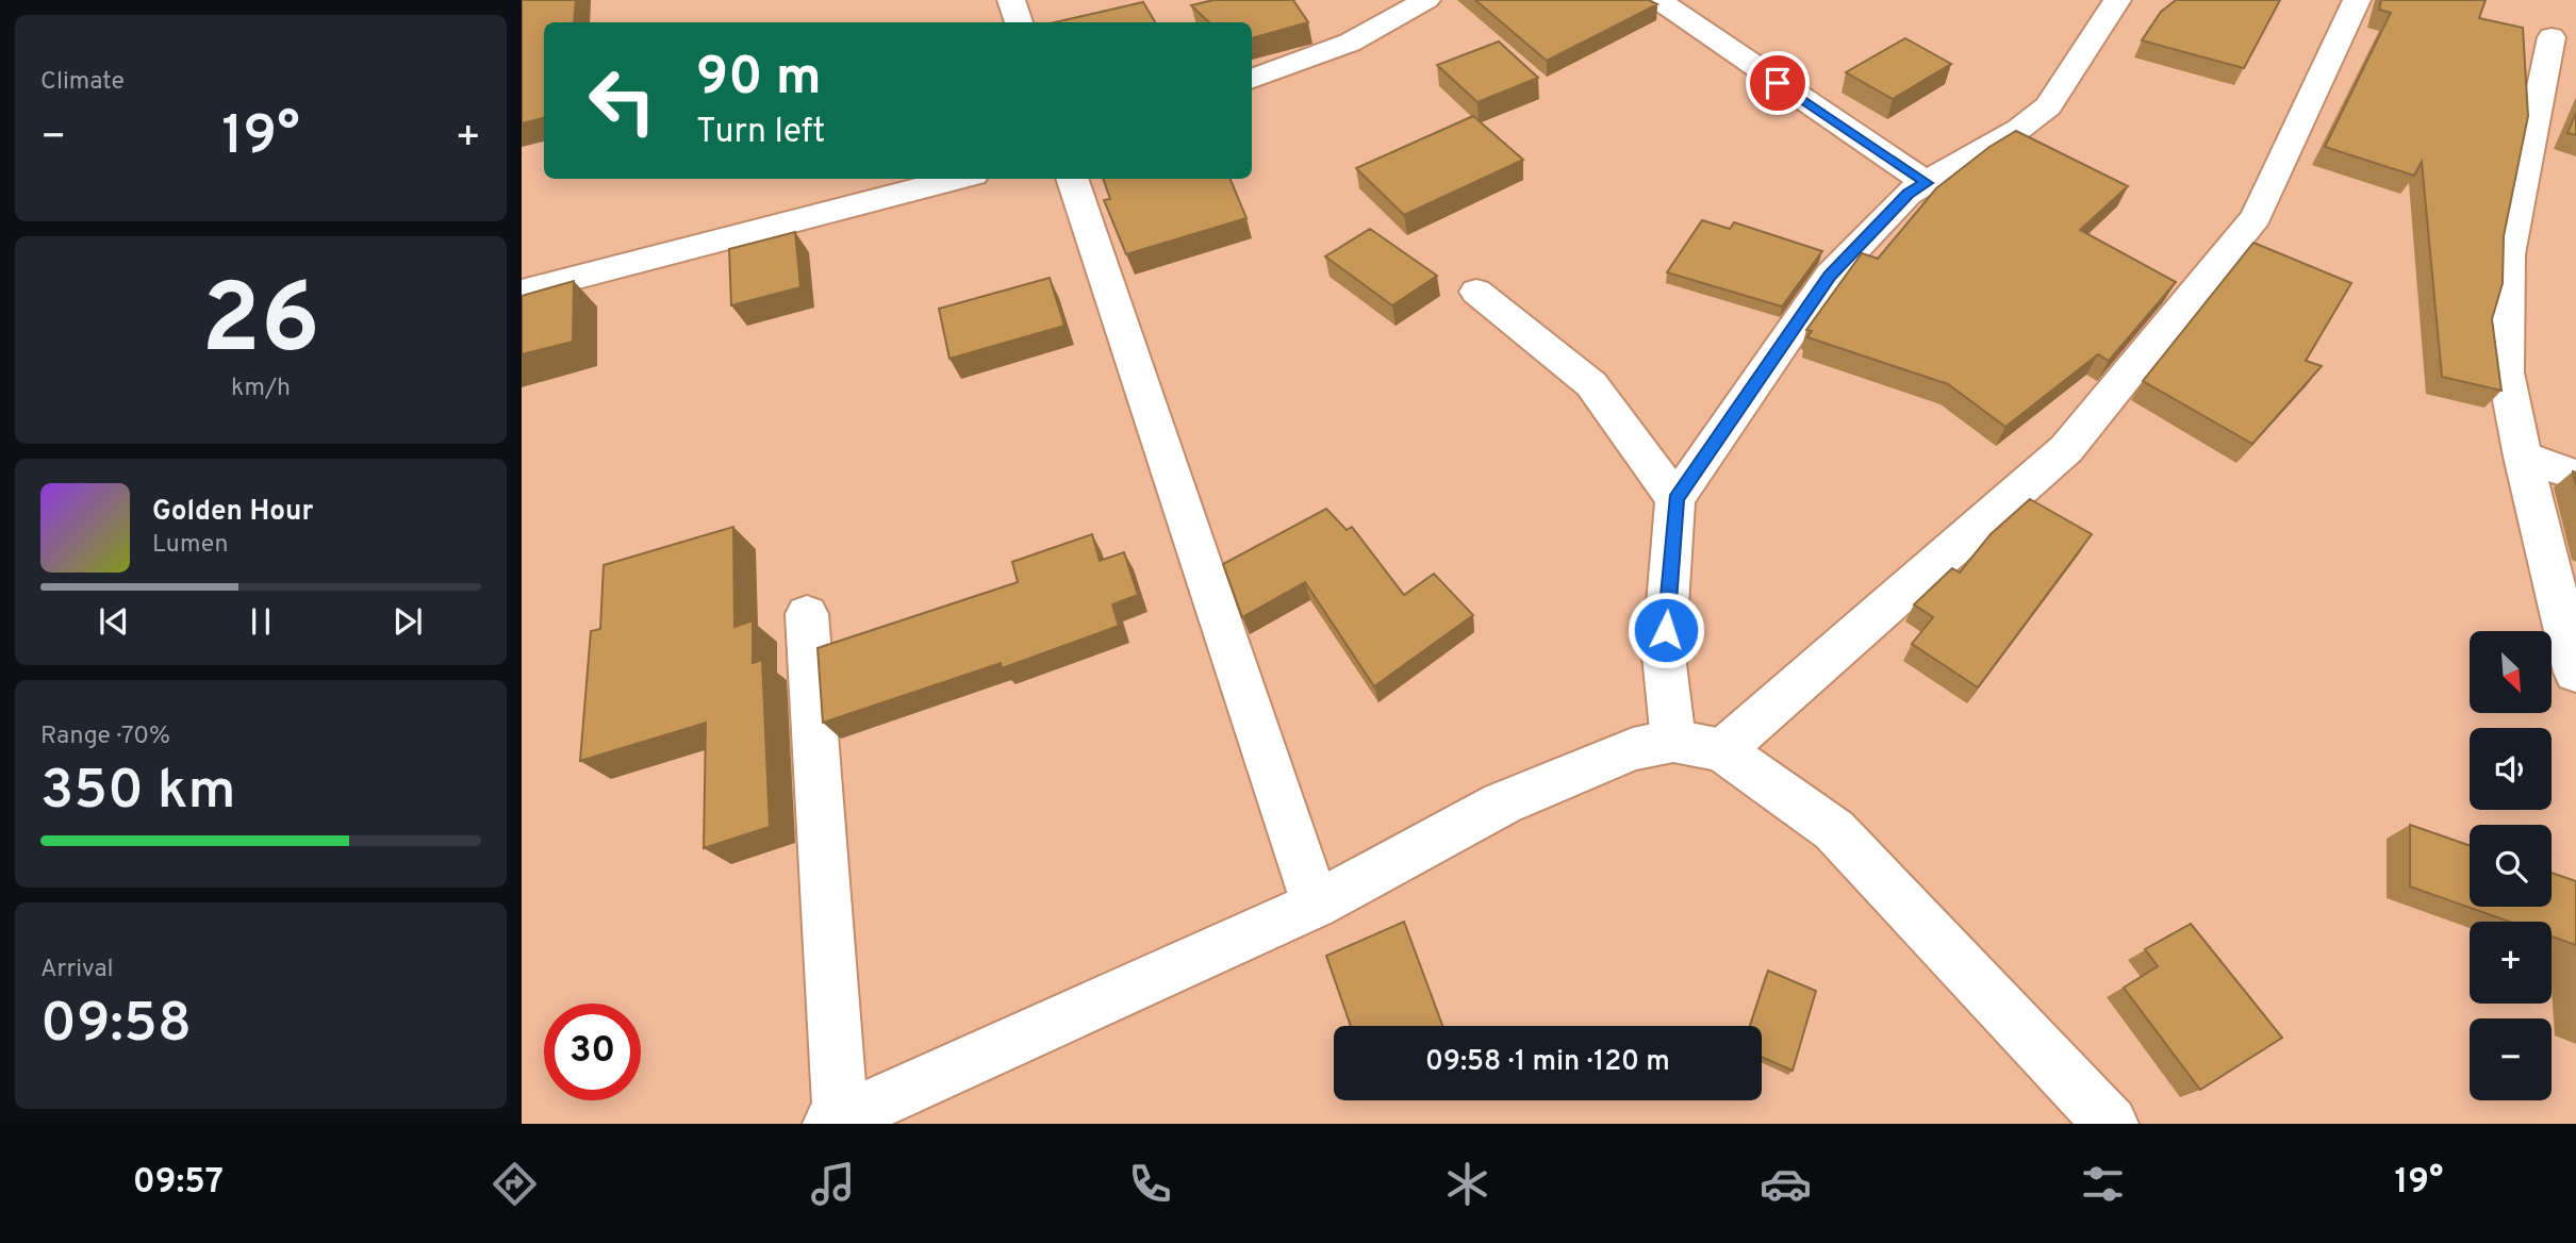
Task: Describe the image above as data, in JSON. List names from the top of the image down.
{
  "north": "bottom right",
  "page": {
    "tile": [
      "Climate",
      ["26", "km/h"],
      ["Range · 70%", "350 km"],
      ["Arrival", "09:58"]
    ],
    "turn": ["90 m", "Turn left"],
    "heat": ["−", "19°", "+"],
    "song": ["Golden Hour", "Lumen"],
    "map_buttons": ["+", "−"],
    "limit": "30",
    "trip": "09:58 · 1 min · 120 m",
    "tabs": ["09:57", "19°"]
  }
}
